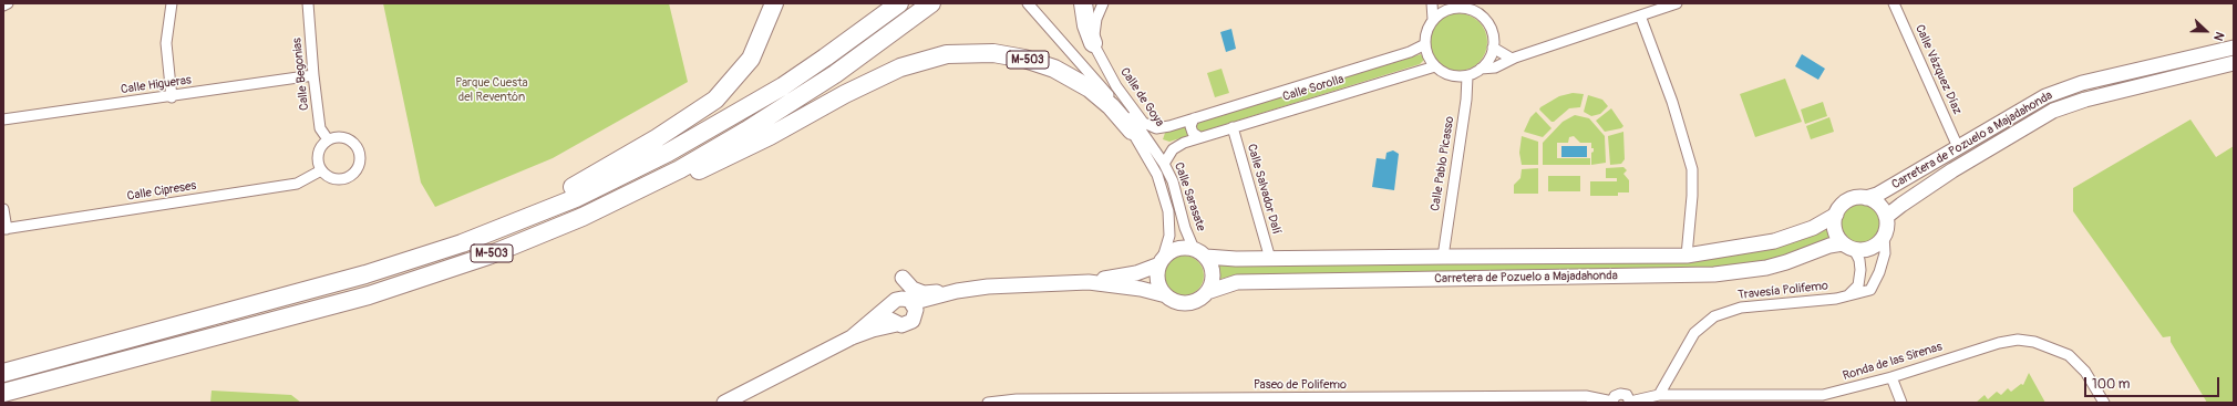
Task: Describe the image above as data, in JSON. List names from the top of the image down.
{
  "streets": {
    "highway": ["M-503"],
    "street": [
      "Calle Vázquez Díaz",
      "Calle Begonias",
      "Calle Higueras",
      "Calle Sorolla",
      "Calle de Goya",
      "Carretera de Pozuelo a Majadahonda",
      "Calle Pablo Picasso",
      "Calle Salvador Dalí",
      "Calle Cipreses",
      "Calle Sarasate",
      "Travesía Polifemo",
      "Ronda de las Sirenas",
      "Paseo de Polifemo"
    ]
  },
  "crossings": [
    ["M-503", "Calle Sorolla"],
    ["M-503", "Calle de Goya"],
    ["M-503", "Calle Sarasate"],
    ["Calle Vázquez Díaz", "Carretera de Pozuelo a Majadahonda"],
    ["Calle Begonias", "Calle Higueras"],
    ["Calle Begonias", "Calle Cipreses"],
    ["Calle Sorolla", "Calle de Goya"],
    ["Calle Sorolla", "Calle Pablo Picasso"],
    ["Calle Sorolla", "Calle Salvador Dalí"],
    ["Calle Sorolla", "Calle Sarasate"],
    ["Calle de Goya", "Calle Sarasate"],
    ["Carretera de Pozuelo a Majadahonda", "Calle Pablo Picasso"],
    ["Carretera de Pozuelo a Majadahonda", "Calle Salvador Dalí"],
    ["Carretera de Pozuelo a Majadahonda", "Calle Sarasate"],
    ["Carretera de Pozuelo a Majadahonda", "Travesía Polifemo"],
    ["Travesía Polifemo", "Ronda de las Sirenas"]
  ],
  "parks": ["Parque Cuesta del Reventón"],
  "scale_bar": "100 m",
  "north": "right"
}
